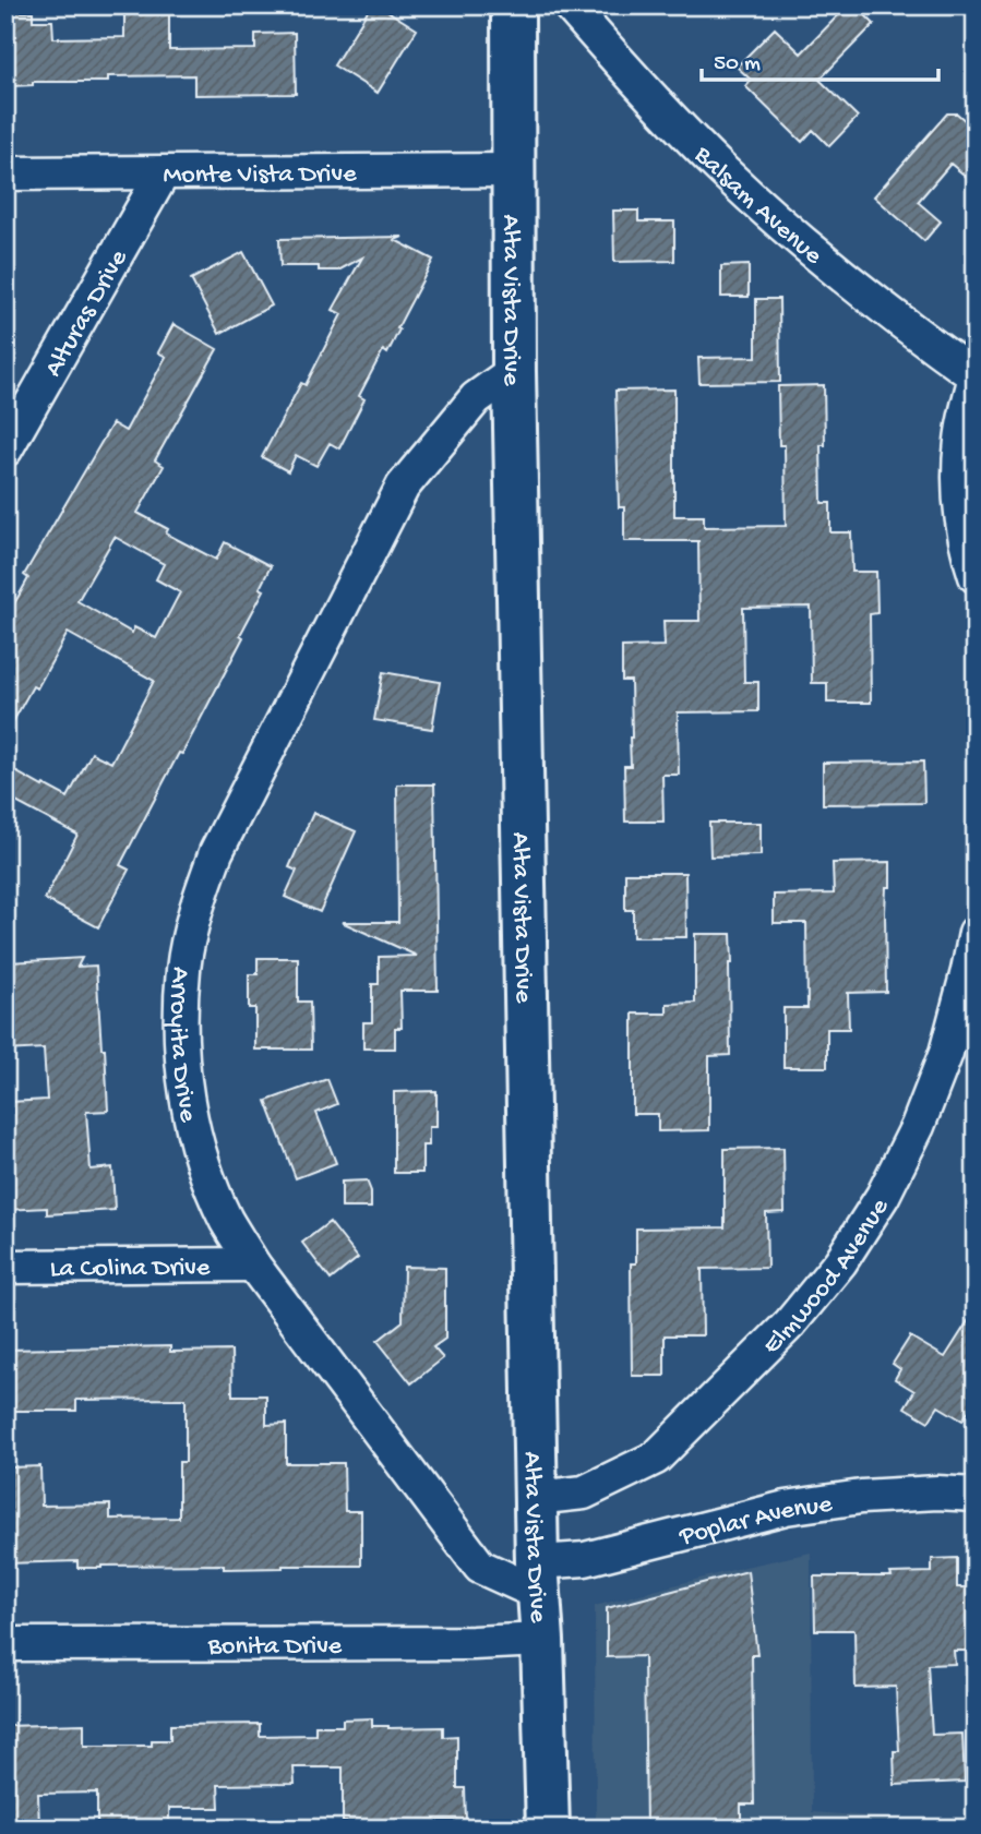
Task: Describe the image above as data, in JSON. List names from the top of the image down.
{
  "streets": {
    "street": [
      "Monte Vista Drive",
      "Balsam Avenue",
      "Alta Vista Drive",
      "Alturas Drive",
      "Arroyita Drive",
      "La Colina Drive",
      "Elmwood Avenue",
      "Poplar Avenue",
      "Bonita Drive"
    ]
  },
  "crossings": [
    ["Monte Vista Drive", "Alta Vista Drive"],
    ["Monte Vista Drive", "Alturas Drive"],
    ["Alta Vista Drive", "Arroyita Drive"],
    ["Alta Vista Drive", "Elmwood Avenue"],
    ["Alta Vista Drive", "Poplar Avenue"],
    ["Alta Vista Drive", "Bonita Drive"],
    ["Arroyita Drive", "La Colina Drive"],
    ["Arroyita Drive", "Poplar Avenue"]
  ],
  "scale_bar": "50 m"
}
